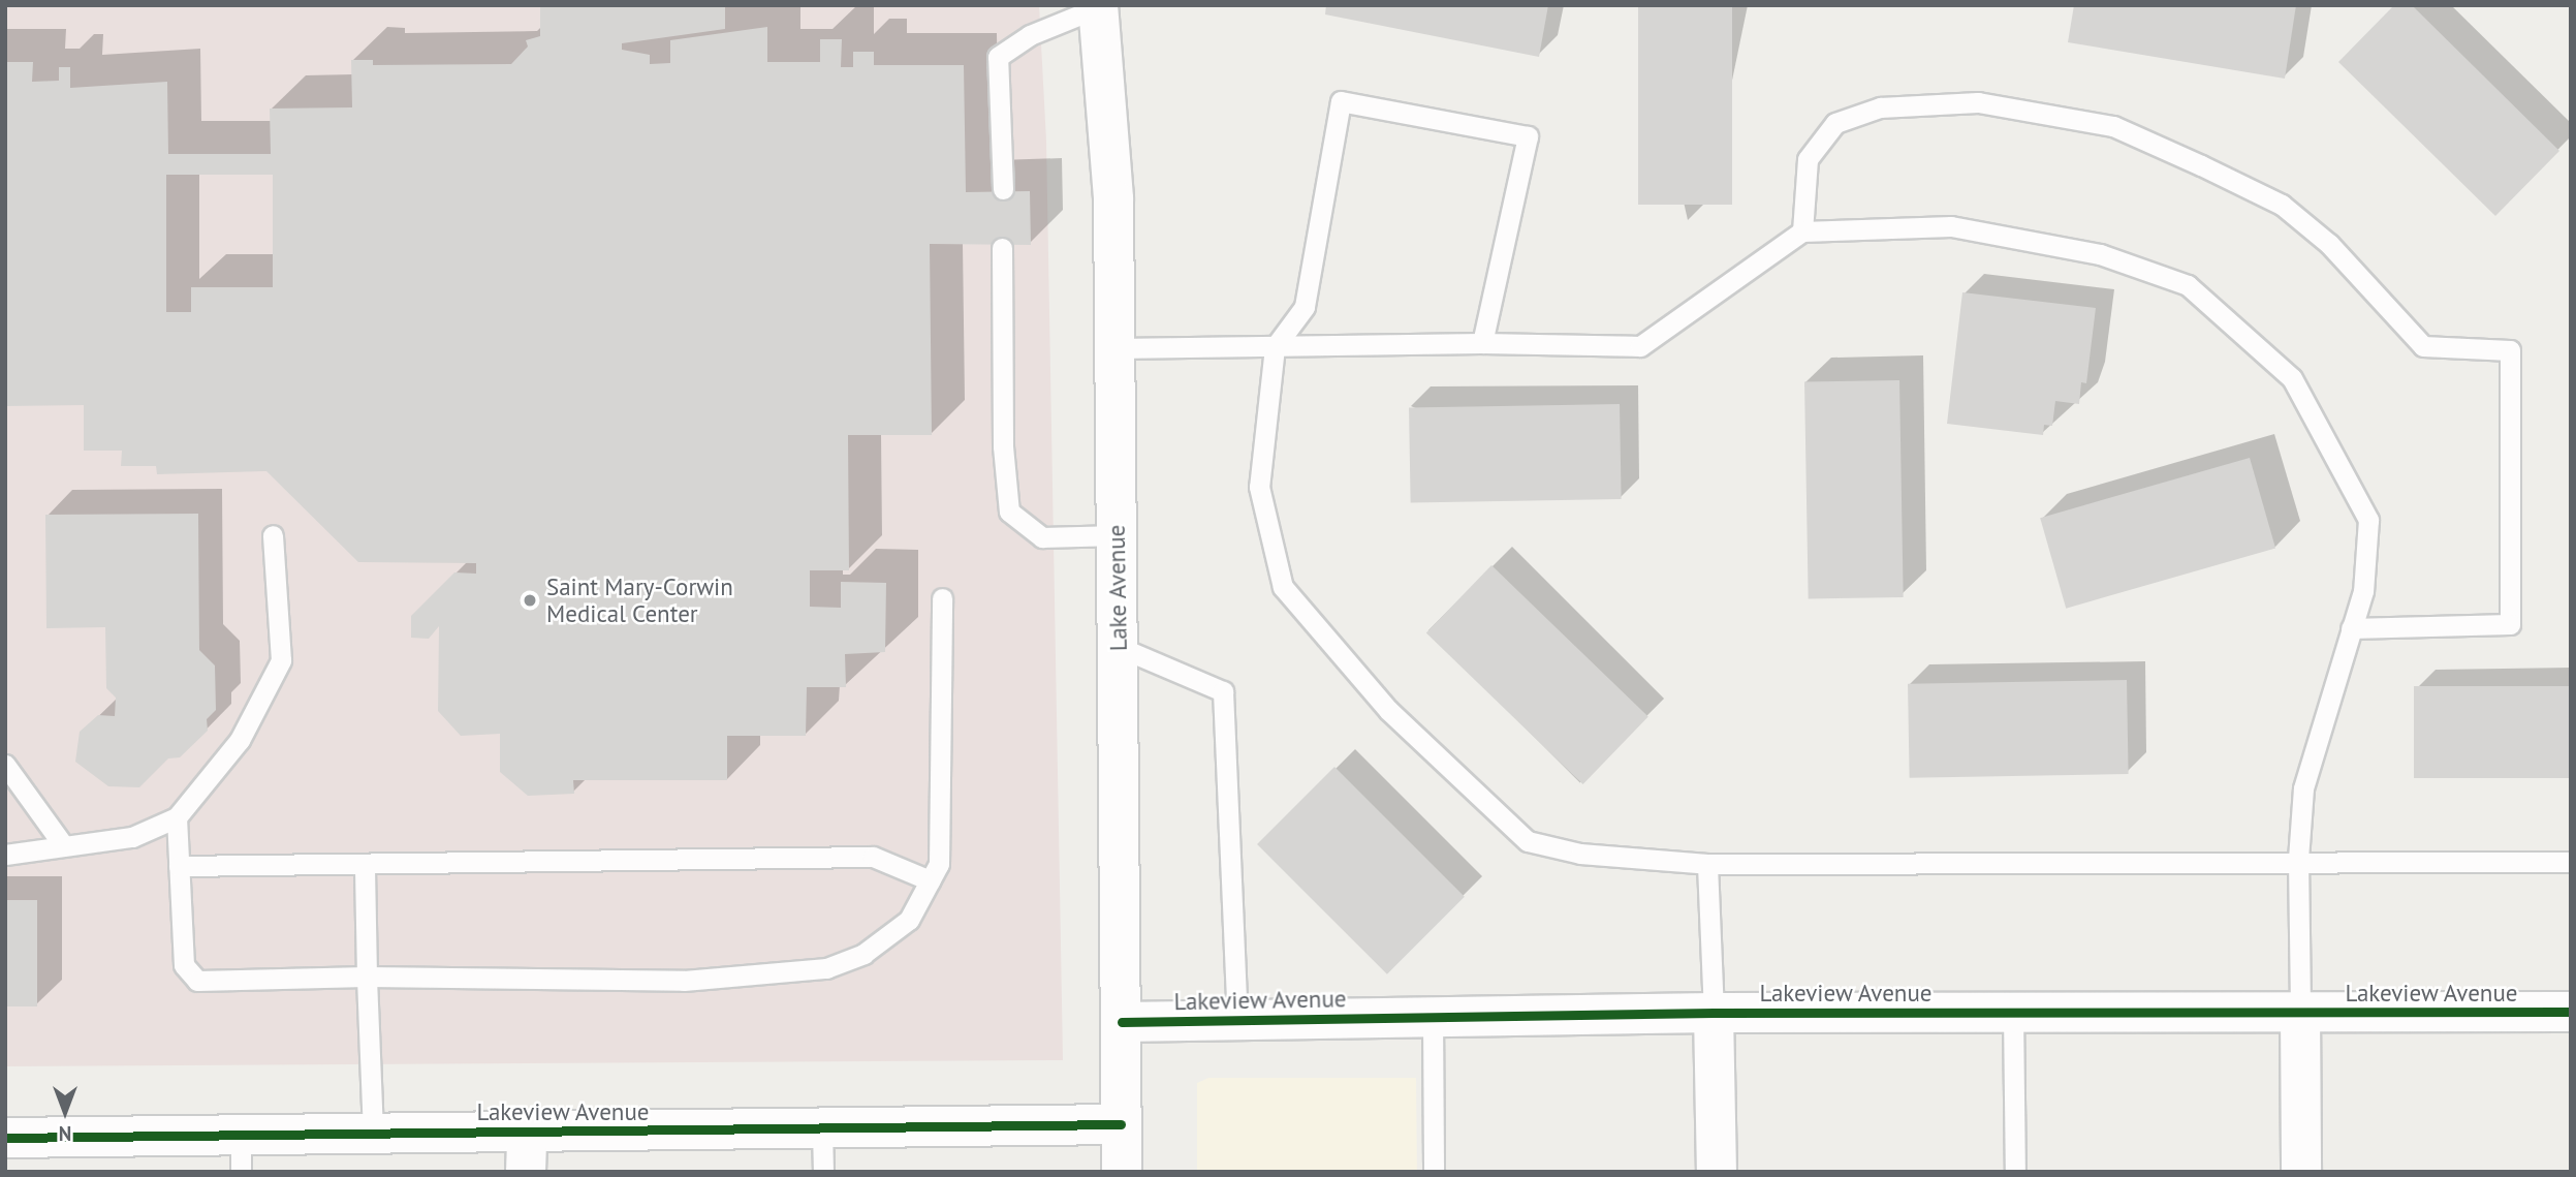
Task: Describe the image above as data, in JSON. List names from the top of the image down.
{
  "streets": {
    "street": ["Lake Avenue", "Lakeview Avenue"]
  },
  "crossings": [
    ["Lake Avenue", "Lakeview Avenue"]
  ],
  "places": ["Saint Mary-Corwin Medical Center"],
  "north": "bottom"
}
